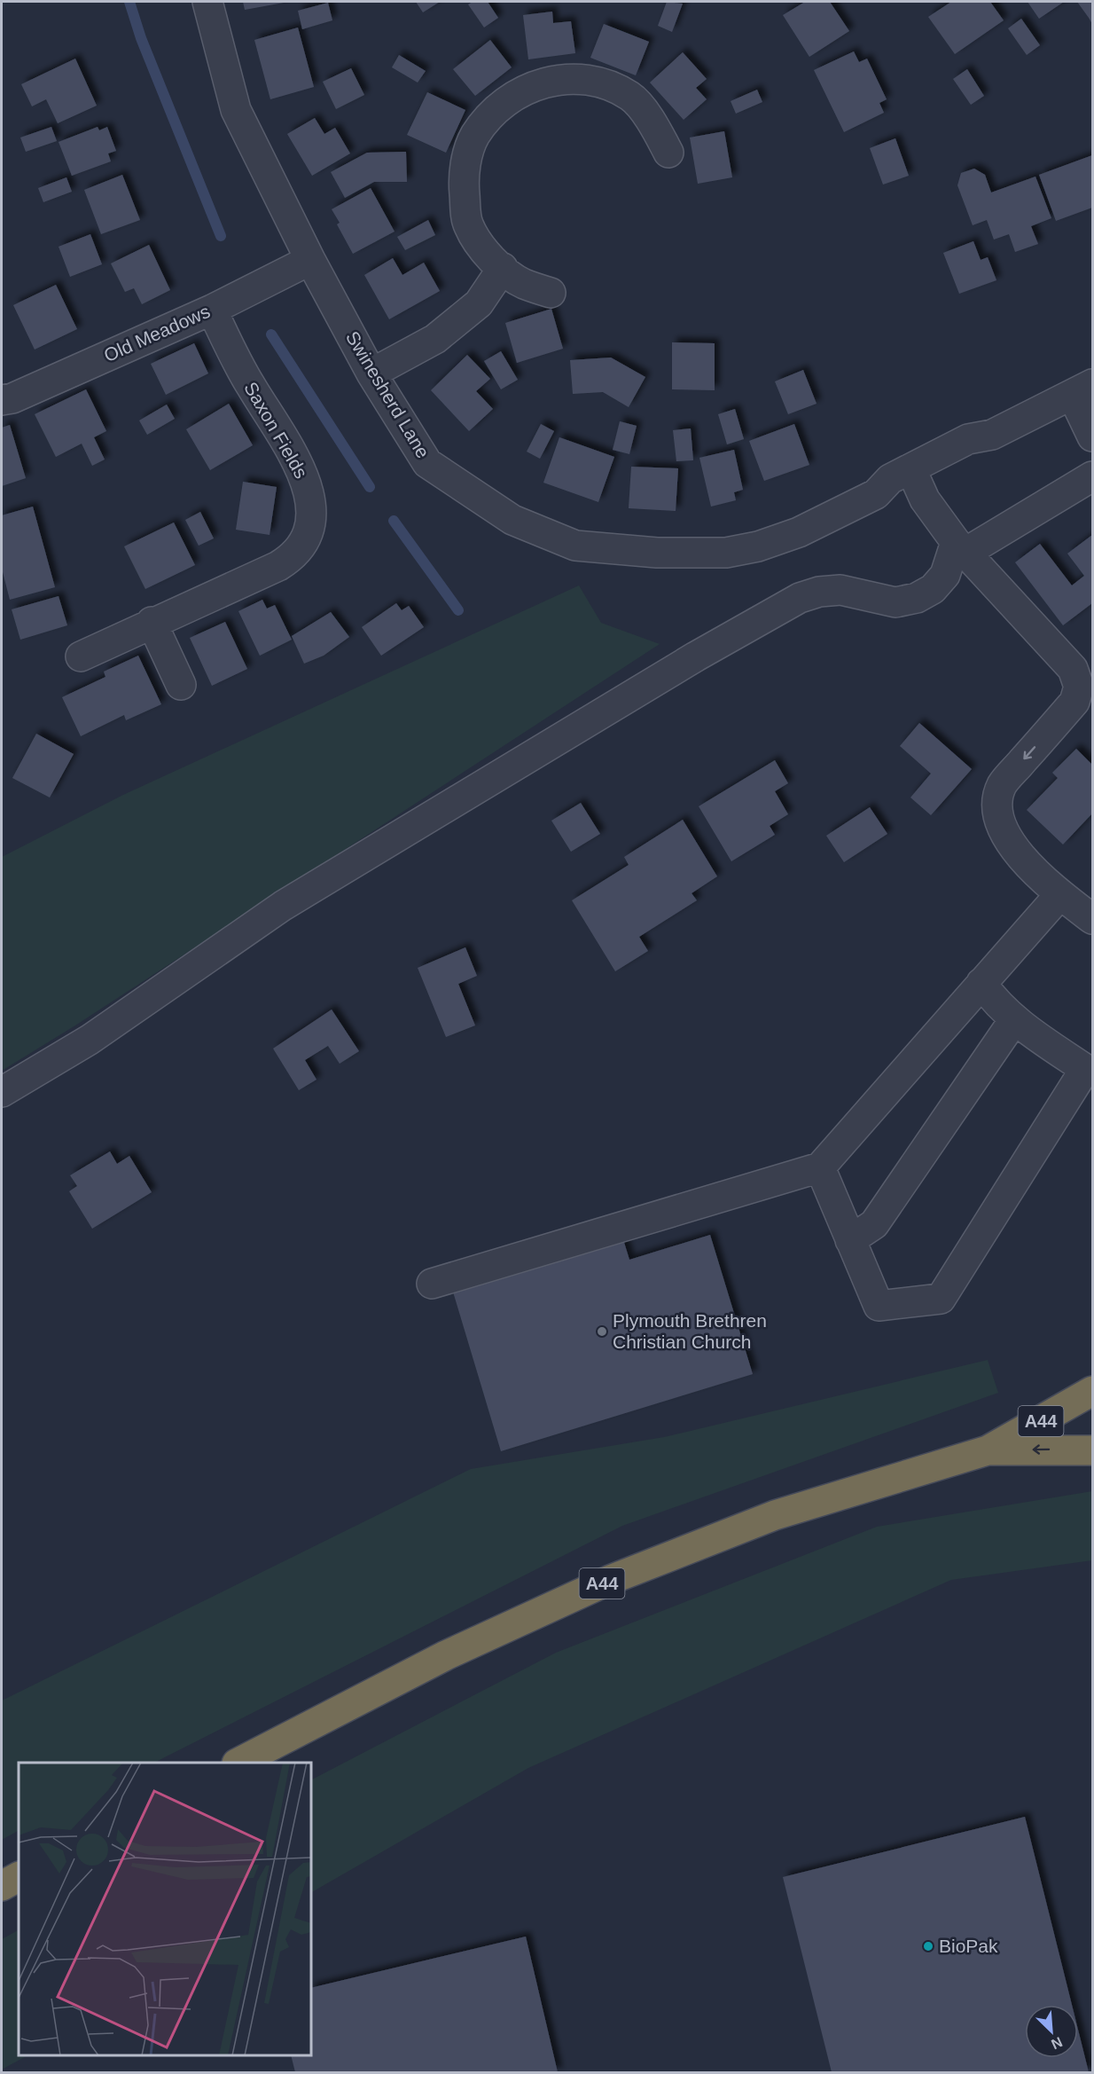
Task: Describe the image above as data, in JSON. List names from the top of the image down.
{
  "streets": {
    "highway": ["A44"],
    "street": ["Old Meadows", "Swinesherd Lane", "Saxon Fields"]
  },
  "crossings": [
    ["Old Meadows", "Swinesherd Lane"],
    ["Old Meadows", "Saxon Fields"]
  ],
  "places": ["Plymouth Brethren Christian Church", "BioPak"],
  "north": "bottom right"
}
